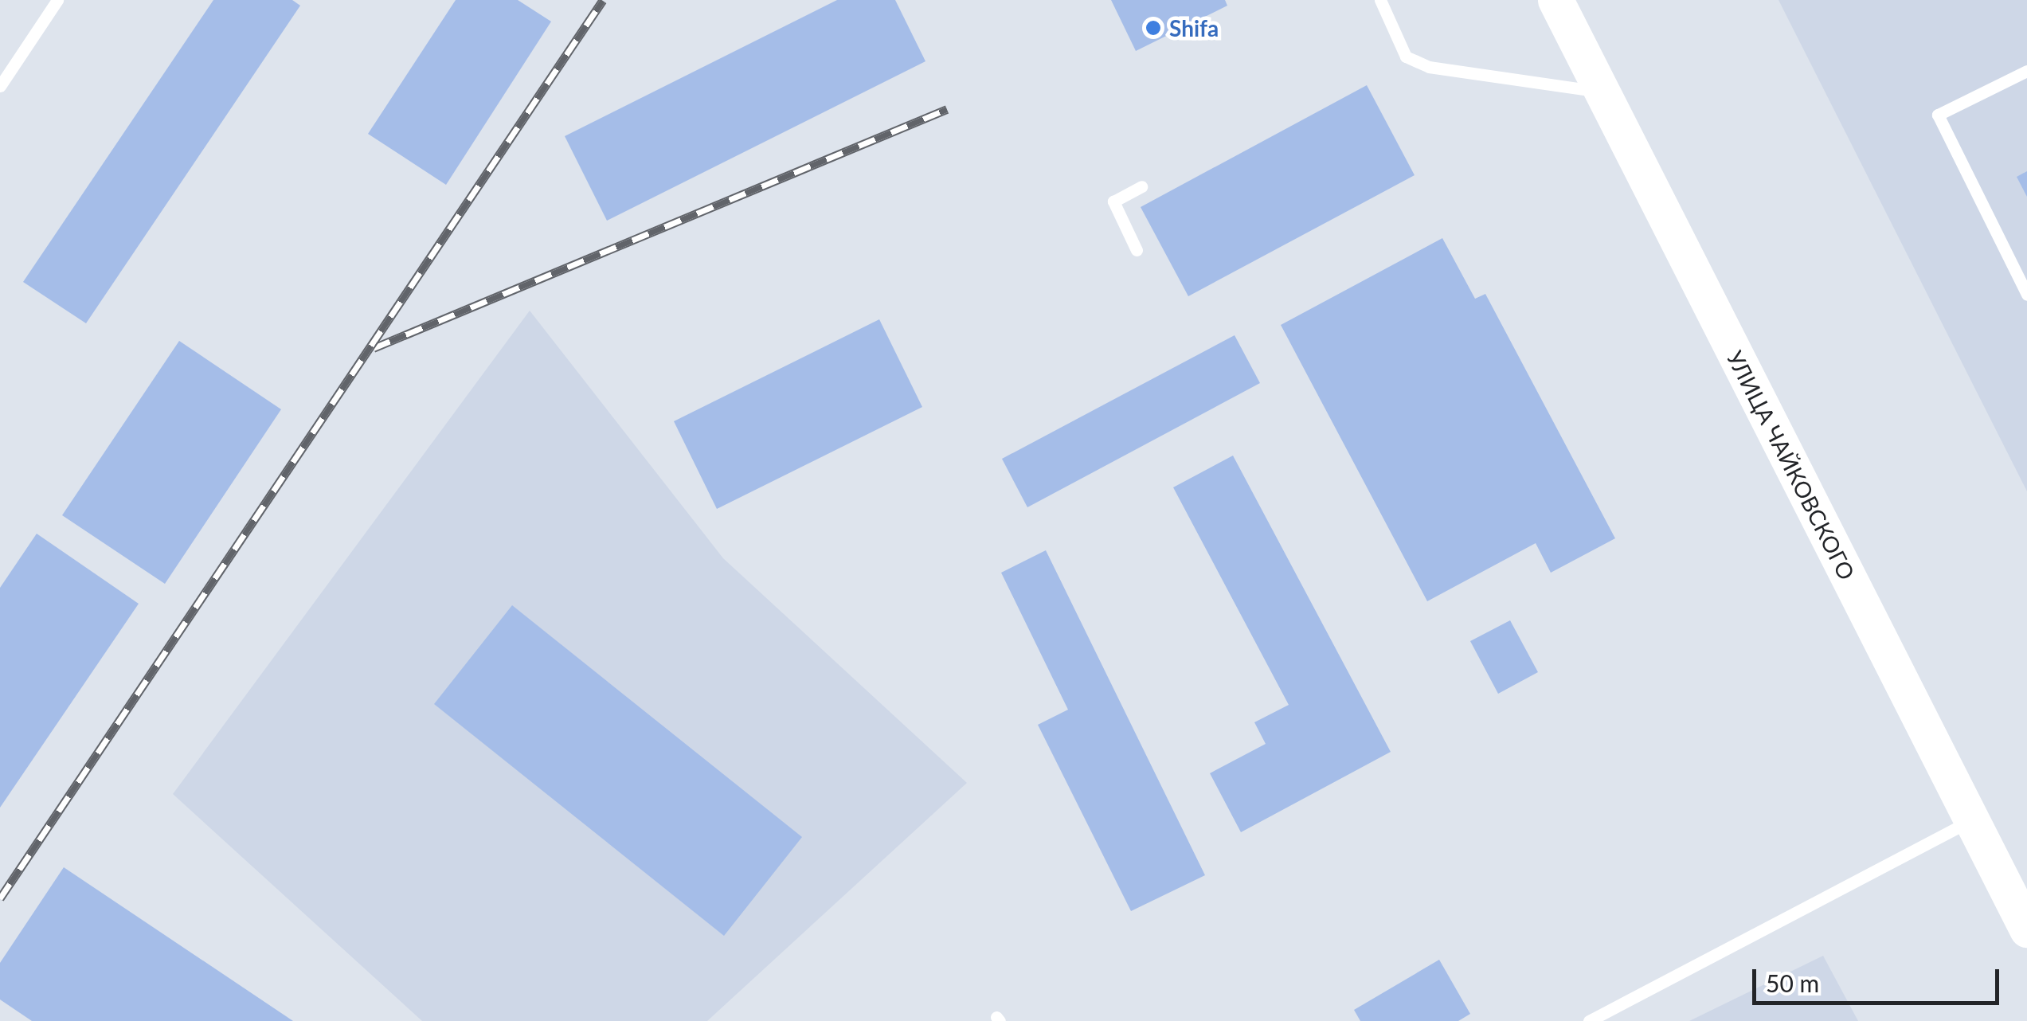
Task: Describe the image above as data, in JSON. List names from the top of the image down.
{
  "streets": {
    "main road": ["УЛИЦА ЧАЙКОВСКОГО"]
  },
  "places": ["Shifa"],
  "scale_bar": "50 m"
}
